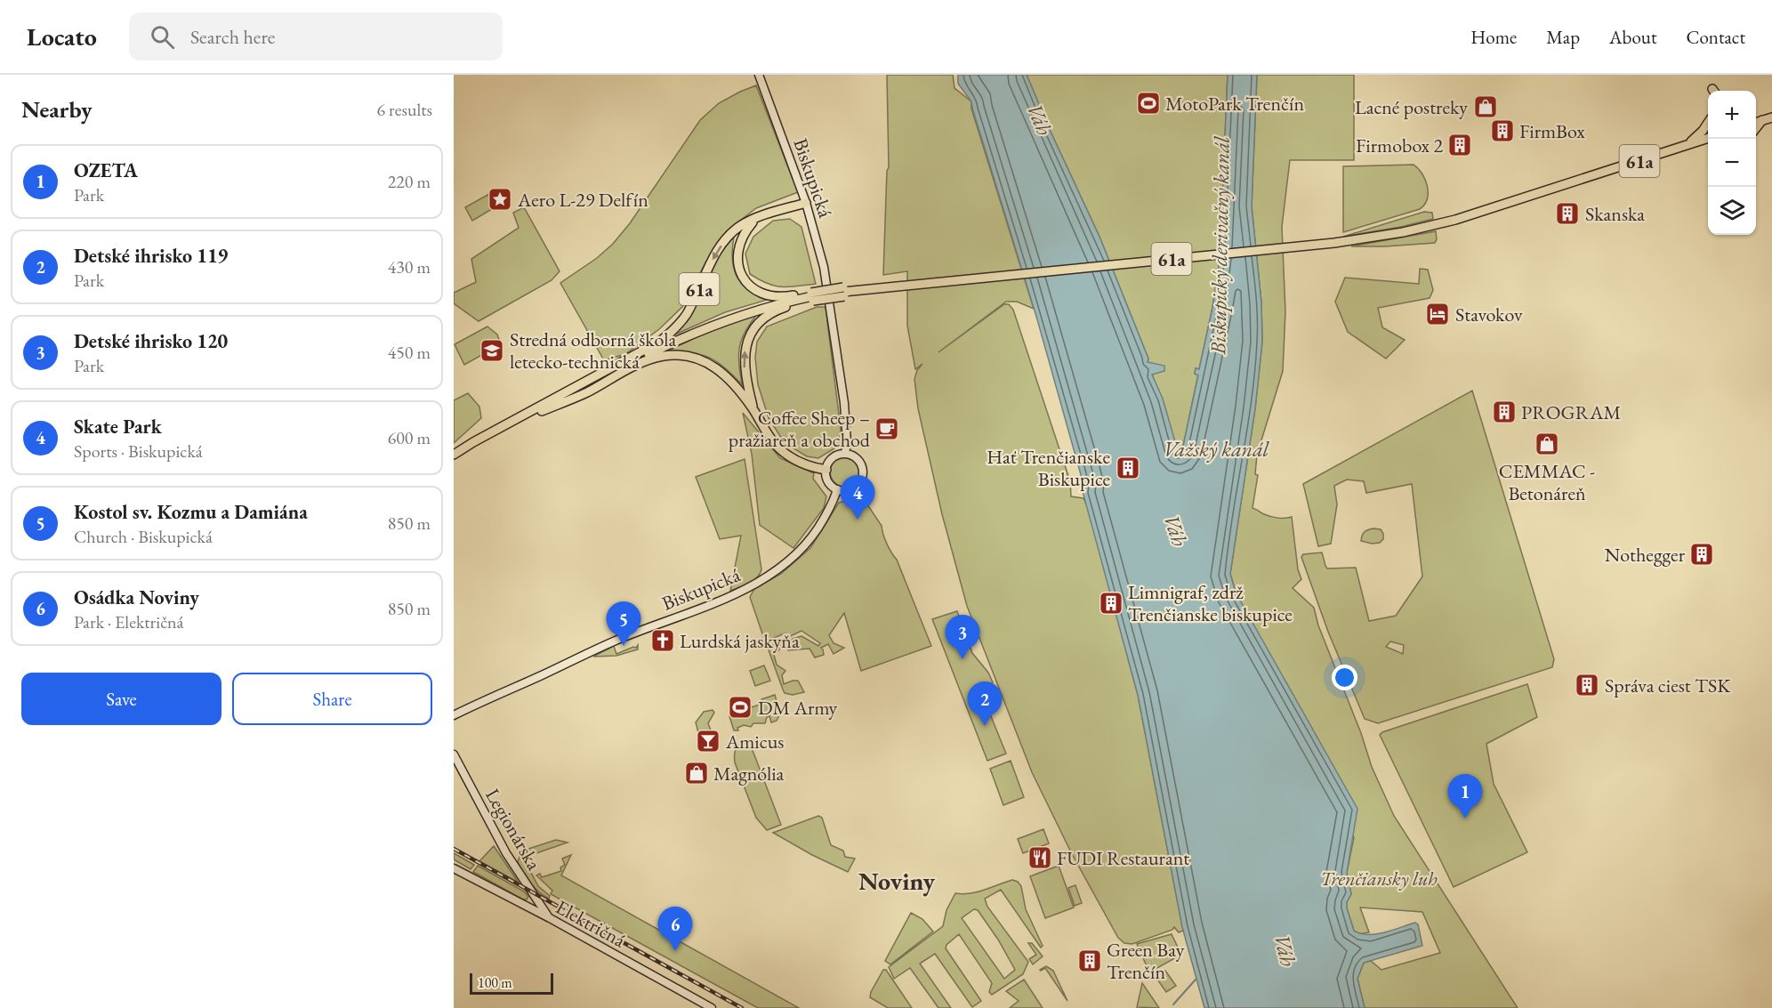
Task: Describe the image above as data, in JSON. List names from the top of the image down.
{
  "streets": {
    "main road": ["61a"],
    "street": ["Biskupická", "Legionárska", "Električná"]
  },
  "crossings": [
    ["61a", "Biskupická"],
    ["Legionárska", "Električná"]
  ],
  "districts": ["Noviny"],
  "water": ["Váh", "Biskupický derivačný kanál", "Važský kanál"],
  "parks": ["Trenčiansky luh"],
  "places": {
    "sports": ["MotoPark Trenčín", "DM Army"],
    "shop": ["Lacné postreky", "CEMMAC - Betonáreň", "Magnólia"],
    "building": [
      "FirmBox",
      "Firmobox 2",
      "Skanska",
      "PROGRAM",
      "Hať Trenčianske Biskupice",
      "Nothegger",
      "Limnigraf, zdrž Trenčianske biskupice",
      "Správa ciest TSK",
      "Green Bay Trenčín"
    ],
    "place": ["Aero L-29 Delfín"],
    "hotel": ["Stavokov"],
    "school or university": ["Stredná odborná škola letecko-technická"],
    "cafe": ["Coffee Sheep – pražiareň a obchod"],
    "church": ["Lurdská jaskyňa"],
    "bar": ["Amicus"],
    "restaurant": ["FUDI Restaurant"]
  },
  "scale_bar": "100 m",
  "page": {
    "header": "Locato",
    "search": "Search here",
    "nav": [
      "Home",
      "Map",
      "About",
      "Contact"
    ],
    "heading": ["Nearby", "6 results"],
    "map_buttons": ["+", "−"],
    "list": [
      {
        "mark": "1",
        "name": "OZETA",
        "note": "Park",
        "value": "220 m"
      },
      {
        "mark": "2",
        "name": "Detské ihrisko 119",
        "note": "Park",
        "value": "430 m"
      },
      {
        "mark": "3",
        "name": "Detské ihrisko 120",
        "note": "Park",
        "value": "450 m"
      },
      {
        "mark": "4",
        "name": "Skate Park",
        "note": "Sports · Biskupická",
        "value": "600 m"
      },
      {
        "mark": "5",
        "name": "Kostol sv. Kozmu a Damiána",
        "note": "Church · Biskupická",
        "value": "850 m"
      },
      {
        "mark": "6",
        "name": "Osádka Noviny",
        "note": "Park · Električná",
        "value": "850 m"
      }
    ],
    "pins": [
      "4",
      "5",
      "3",
      "2",
      "1",
      "6"
    ],
    "buttons": ["Save", "Share"],
    "scale": "100 m"
  }
}
